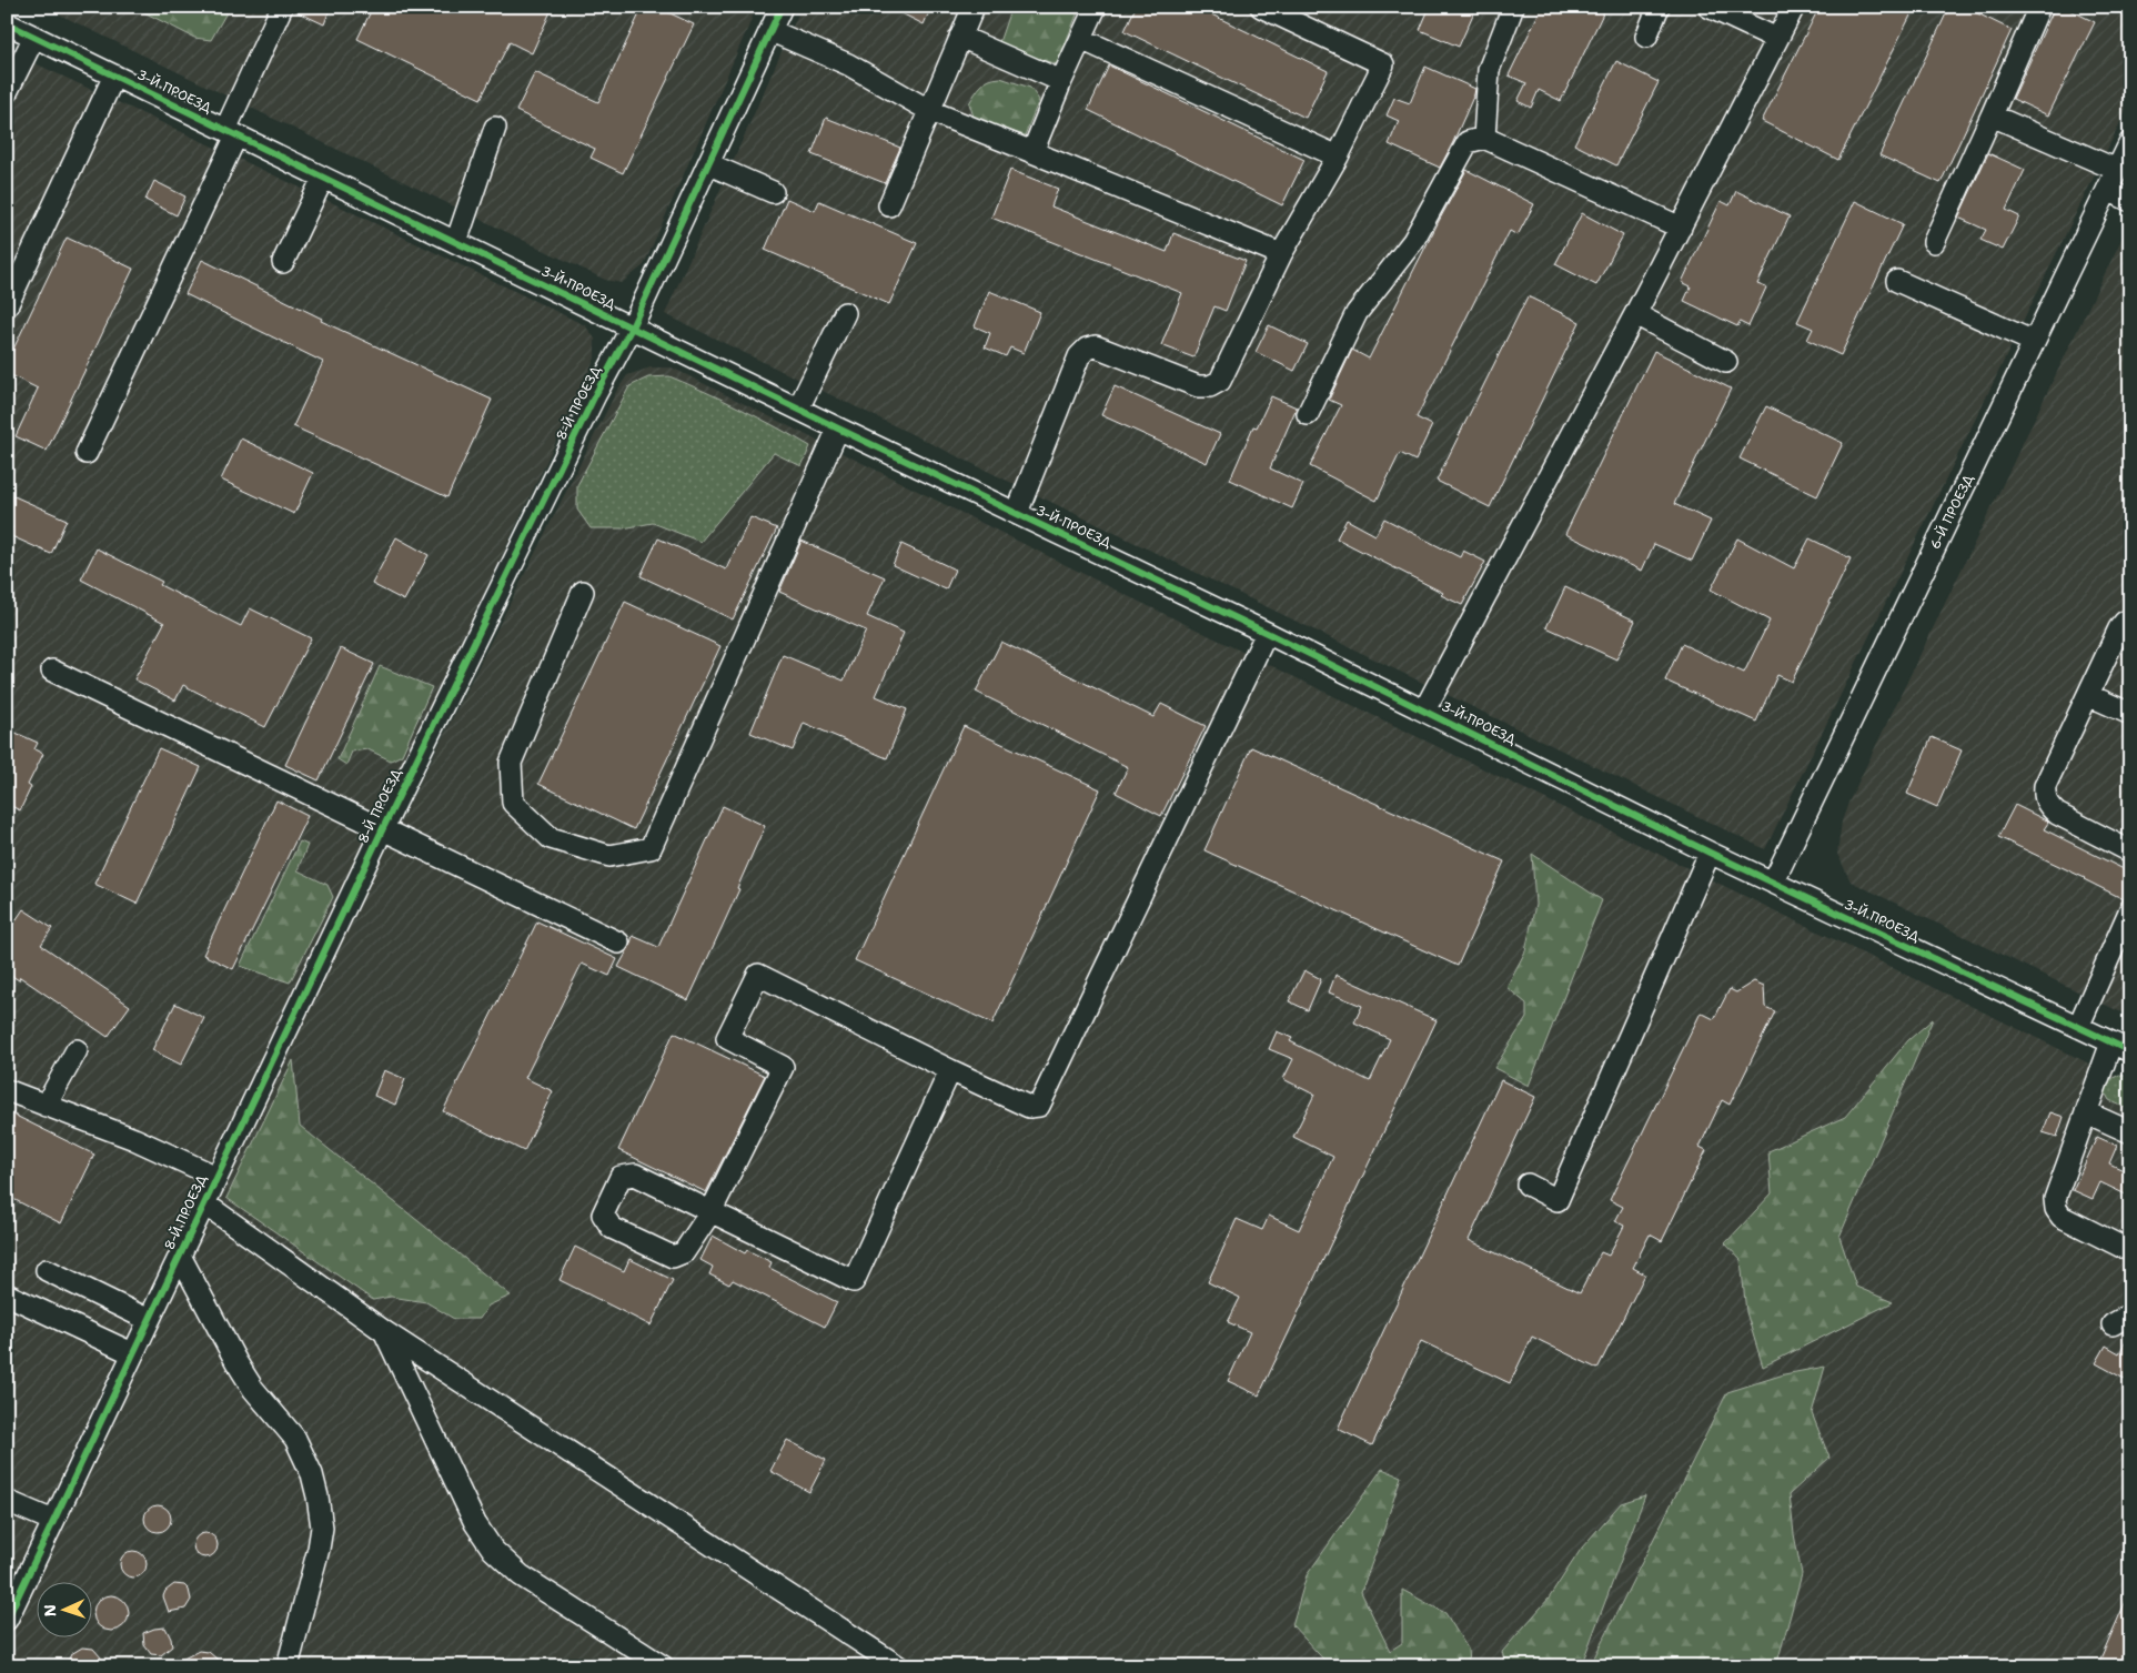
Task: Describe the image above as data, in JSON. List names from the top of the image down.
{
  "streets": {
    "street": ["3-Й ПРОЕЗД", "8-Й ПРОЕЗД", "6-Й ПРОЕЗД"]
  },
  "crossings": [
    ["3-Й ПРОЕЗД", "8-Й ПРОЕЗД"],
    ["3-Й ПРОЕЗД", "6-Й ПРОЕЗД"]
  ],
  "north": "left"
}
